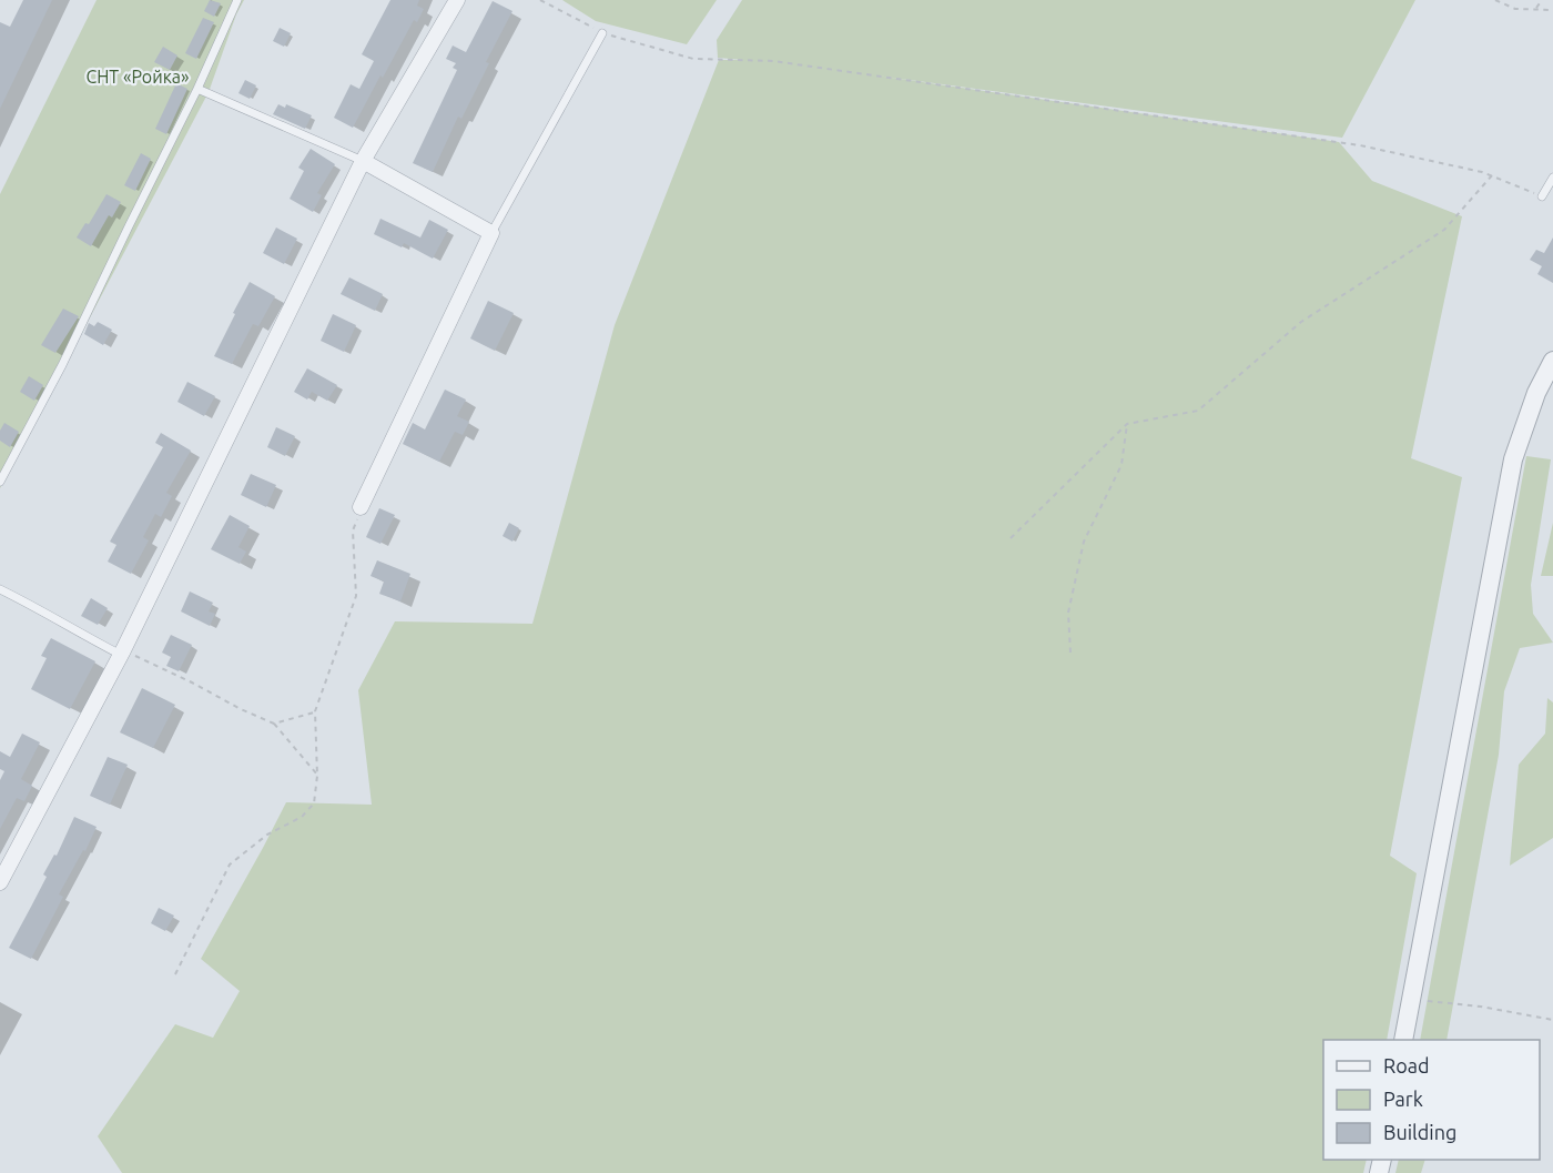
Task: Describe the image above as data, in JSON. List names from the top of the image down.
{
  "parks": ["СНТ «Ройка»"],
  "legend": ["Road", "Park", "Building"]
}
